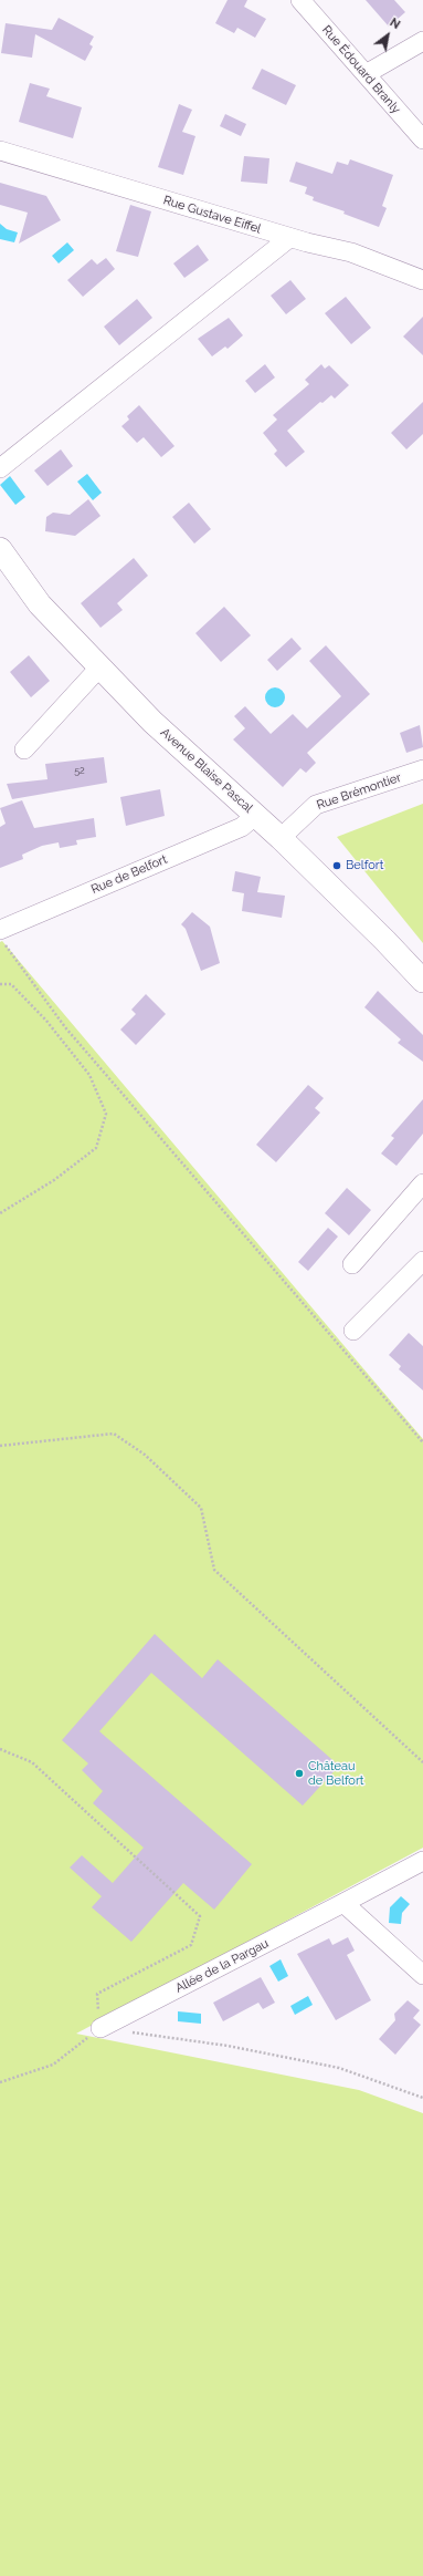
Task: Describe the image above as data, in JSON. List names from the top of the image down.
{
  "streets": {
    "main road": ["Avenue Blaise Pascal"],
    "street": [
      "Rue Édouard Branly",
      "Rue Gustave Eiffel",
      "Rue Brémontier",
      "Rue de Belfort",
      "Allée de la Pargau"
    ]
  },
  "crossings": [
    ["Avenue Blaise Pascal", "Rue Brémontier"],
    ["Avenue Blaise Pascal", "Rue de Belfort"]
  ],
  "places": ["Belfort", "Château de Belfort"],
  "house_numbers": ["52"],
  "north": "top right"
}
